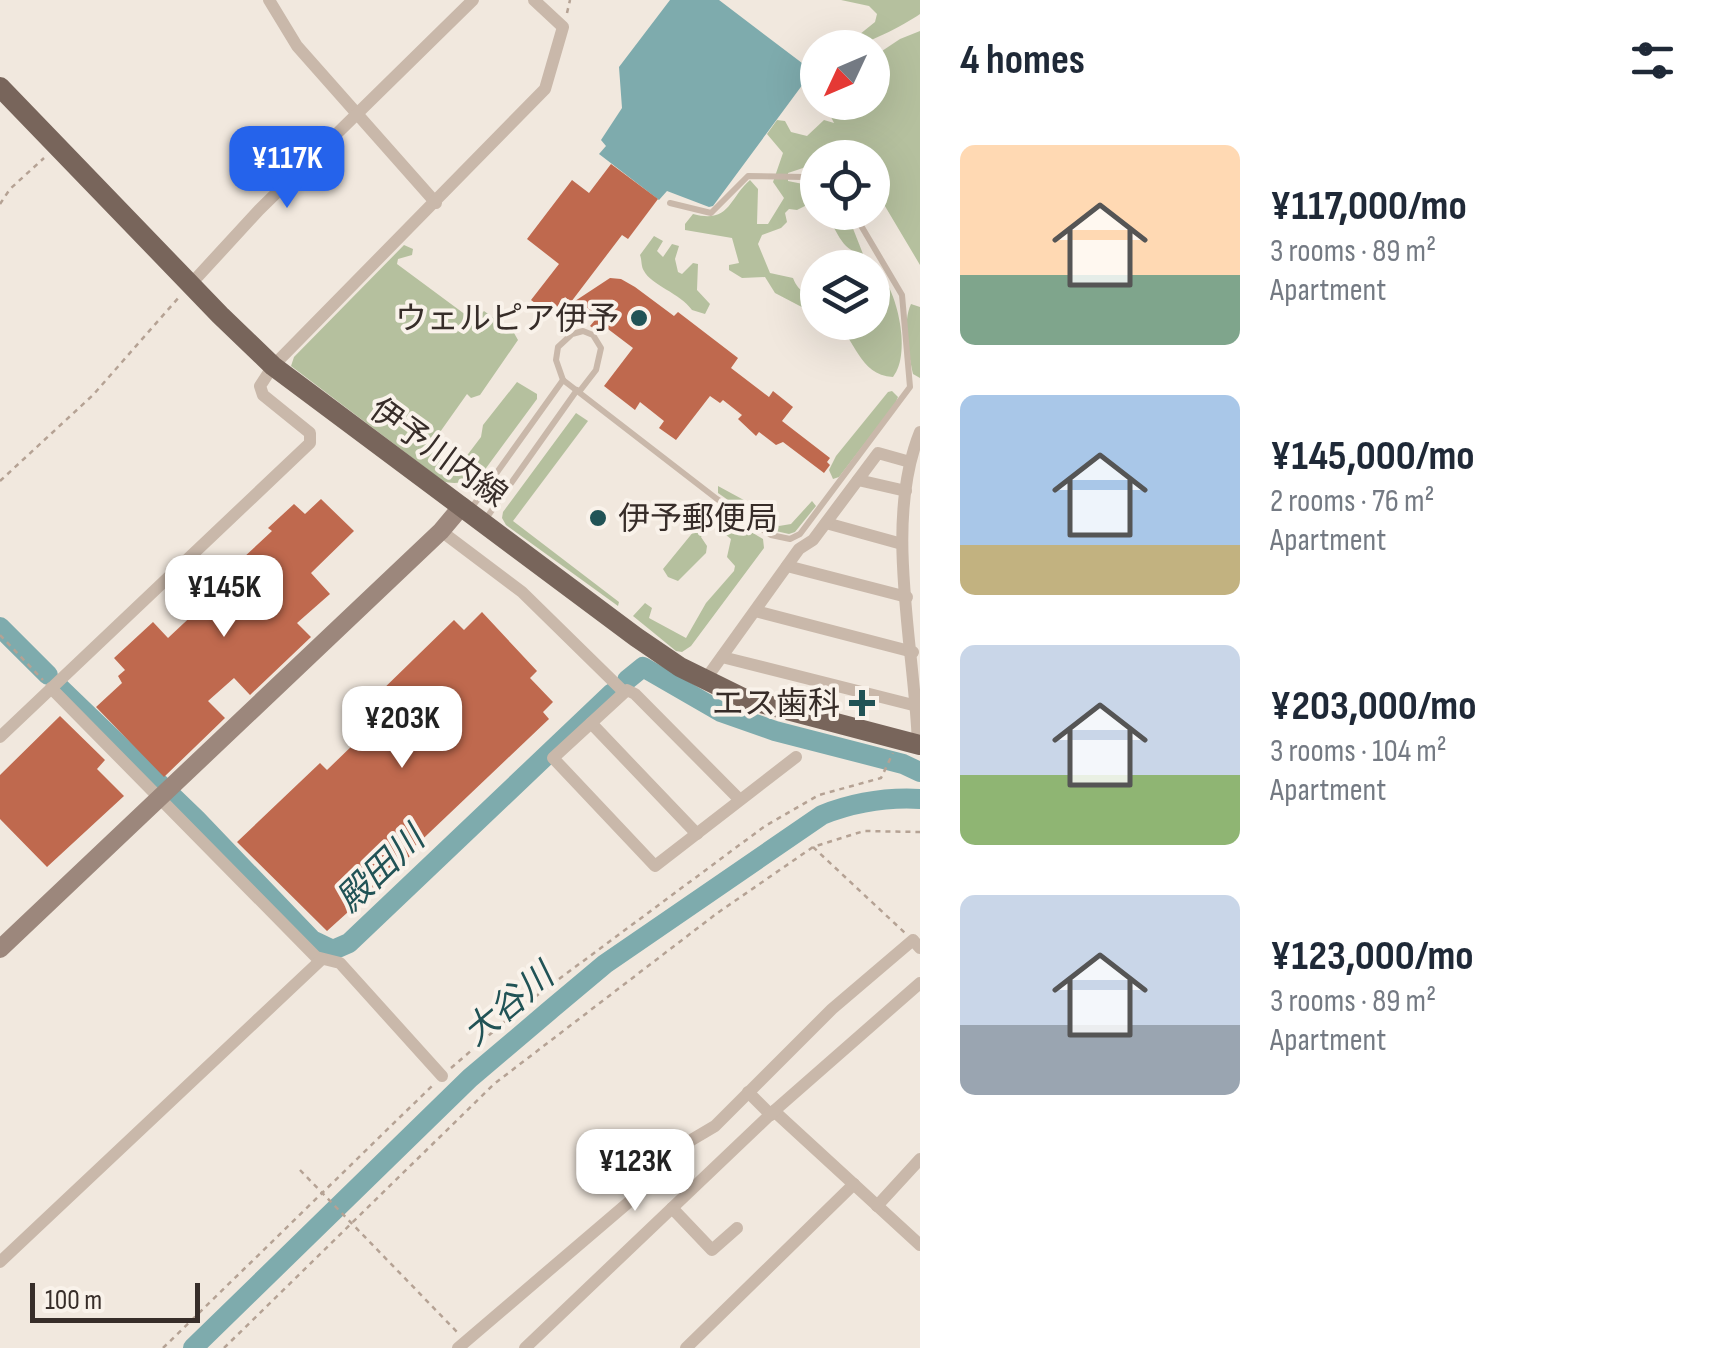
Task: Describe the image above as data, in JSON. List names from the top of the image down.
{
  "streets": {
    "main road": ["伊予川内線"]
  },
  "water": ["殿田川", "大谷川"],
  "places": {
    "other": ["ウェルピア伊予", "伊予郵便局"],
    "health": ["エス歯科"]
  },
  "scale_bar": "100 m",
  "north": "bottom left",
  "page": {
    "heading": "4 homes",
    "list": [
      {
        "name": "¥117,000/mo",
        "note": "3 rooms · 89 m² · Apartment"
      },
      {
        "name": "¥145,000/mo",
        "note": "2 rooms · 76 m² · Apartment"
      },
      {
        "name": "¥203,000/mo",
        "note": "3 rooms · 104 m² · Apartment"
      },
      {
        "name": "¥123,000/mo",
        "note": "3 rooms · 89 m² · Apartment"
      }
    ],
    "price": [
      "¥117K",
      "¥145K",
      "¥203K",
      "¥123K"
    ],
    "scale": "100 m"
  }
}
